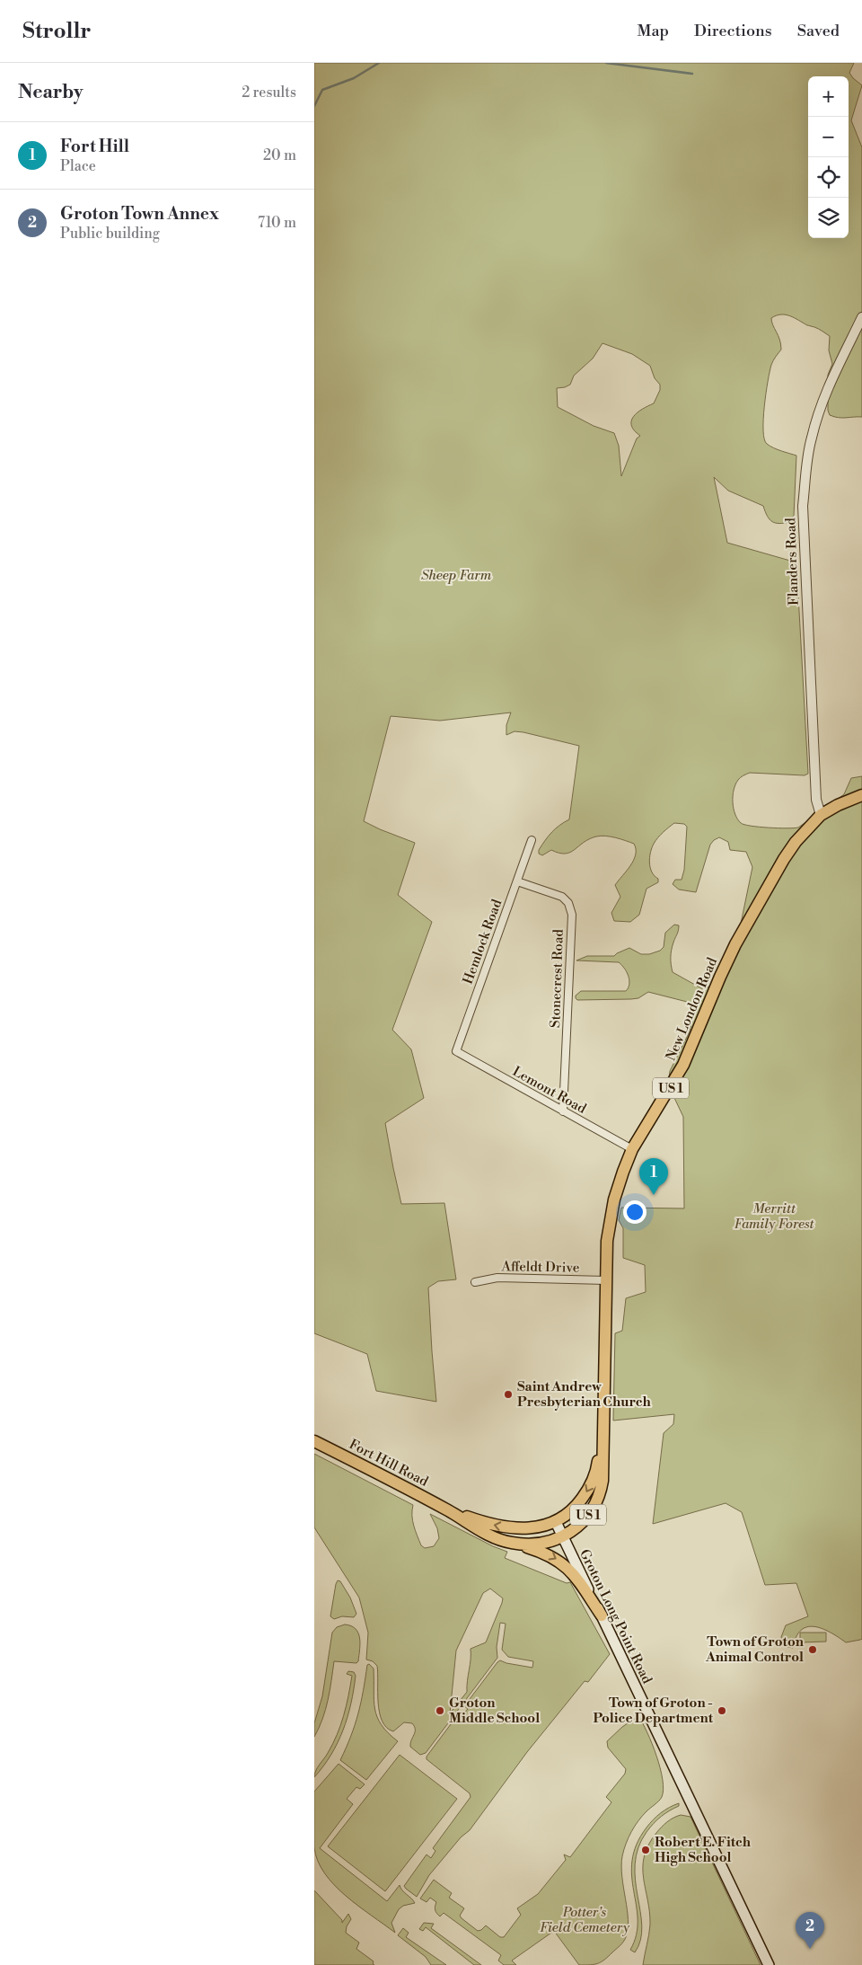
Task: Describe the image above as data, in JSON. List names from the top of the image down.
{
  "streets": {
    "main road": [
      "New London Road",
      "US 1",
      "Fort Hill Road",
      "Groton Long Point Road"
    ],
    "street": [
      "Flanders Road",
      "Hemlock Road",
      "Stonecrest Road",
      "Lemont Road",
      "Affeldt Drive"
    ]
  },
  "crossings": [
    ["Flanders Road", "New London Road"],
    ["Hemlock Road", "Stonecrest Road"],
    ["Hemlock Road", "Lemont Road"],
    ["Stonecrest Road", "Lemont Road"],
    ["New London Road", "Lemont Road"],
    ["New London Road", "Affeldt Drive"],
    ["New London Road", "Fort Hill Road"],
    ["Fort Hill Road", "Groton Long Point Road"]
  ],
  "parks": ["Sheep Farm", "Merritt Family Forest", "Potter's Field Cemetery"],
  "places": [
    "Saint Andrew Presbyterian Church",
    "Town of Groton Animal Control",
    "Groton Middle School",
    "Town of Groton - Police Department",
    "Robert E. Fitch High School"
  ],
  "page": {
    "header": "Strollr",
    "nav": ["Map", "Directions", "Saved"],
    "heading": ["Nearby", "2 results"],
    "map_buttons": ["+", "−"],
    "list": [
      {
        "mark": "1",
        "name": "Fort Hill",
        "note": "Place",
        "value": "20 m"
      },
      {
        "mark": "2",
        "name": "Groton Town Annex",
        "note": "Public building",
        "value": "710 m"
      }
    ],
    "pins": ["1", "2"]
  }
}
